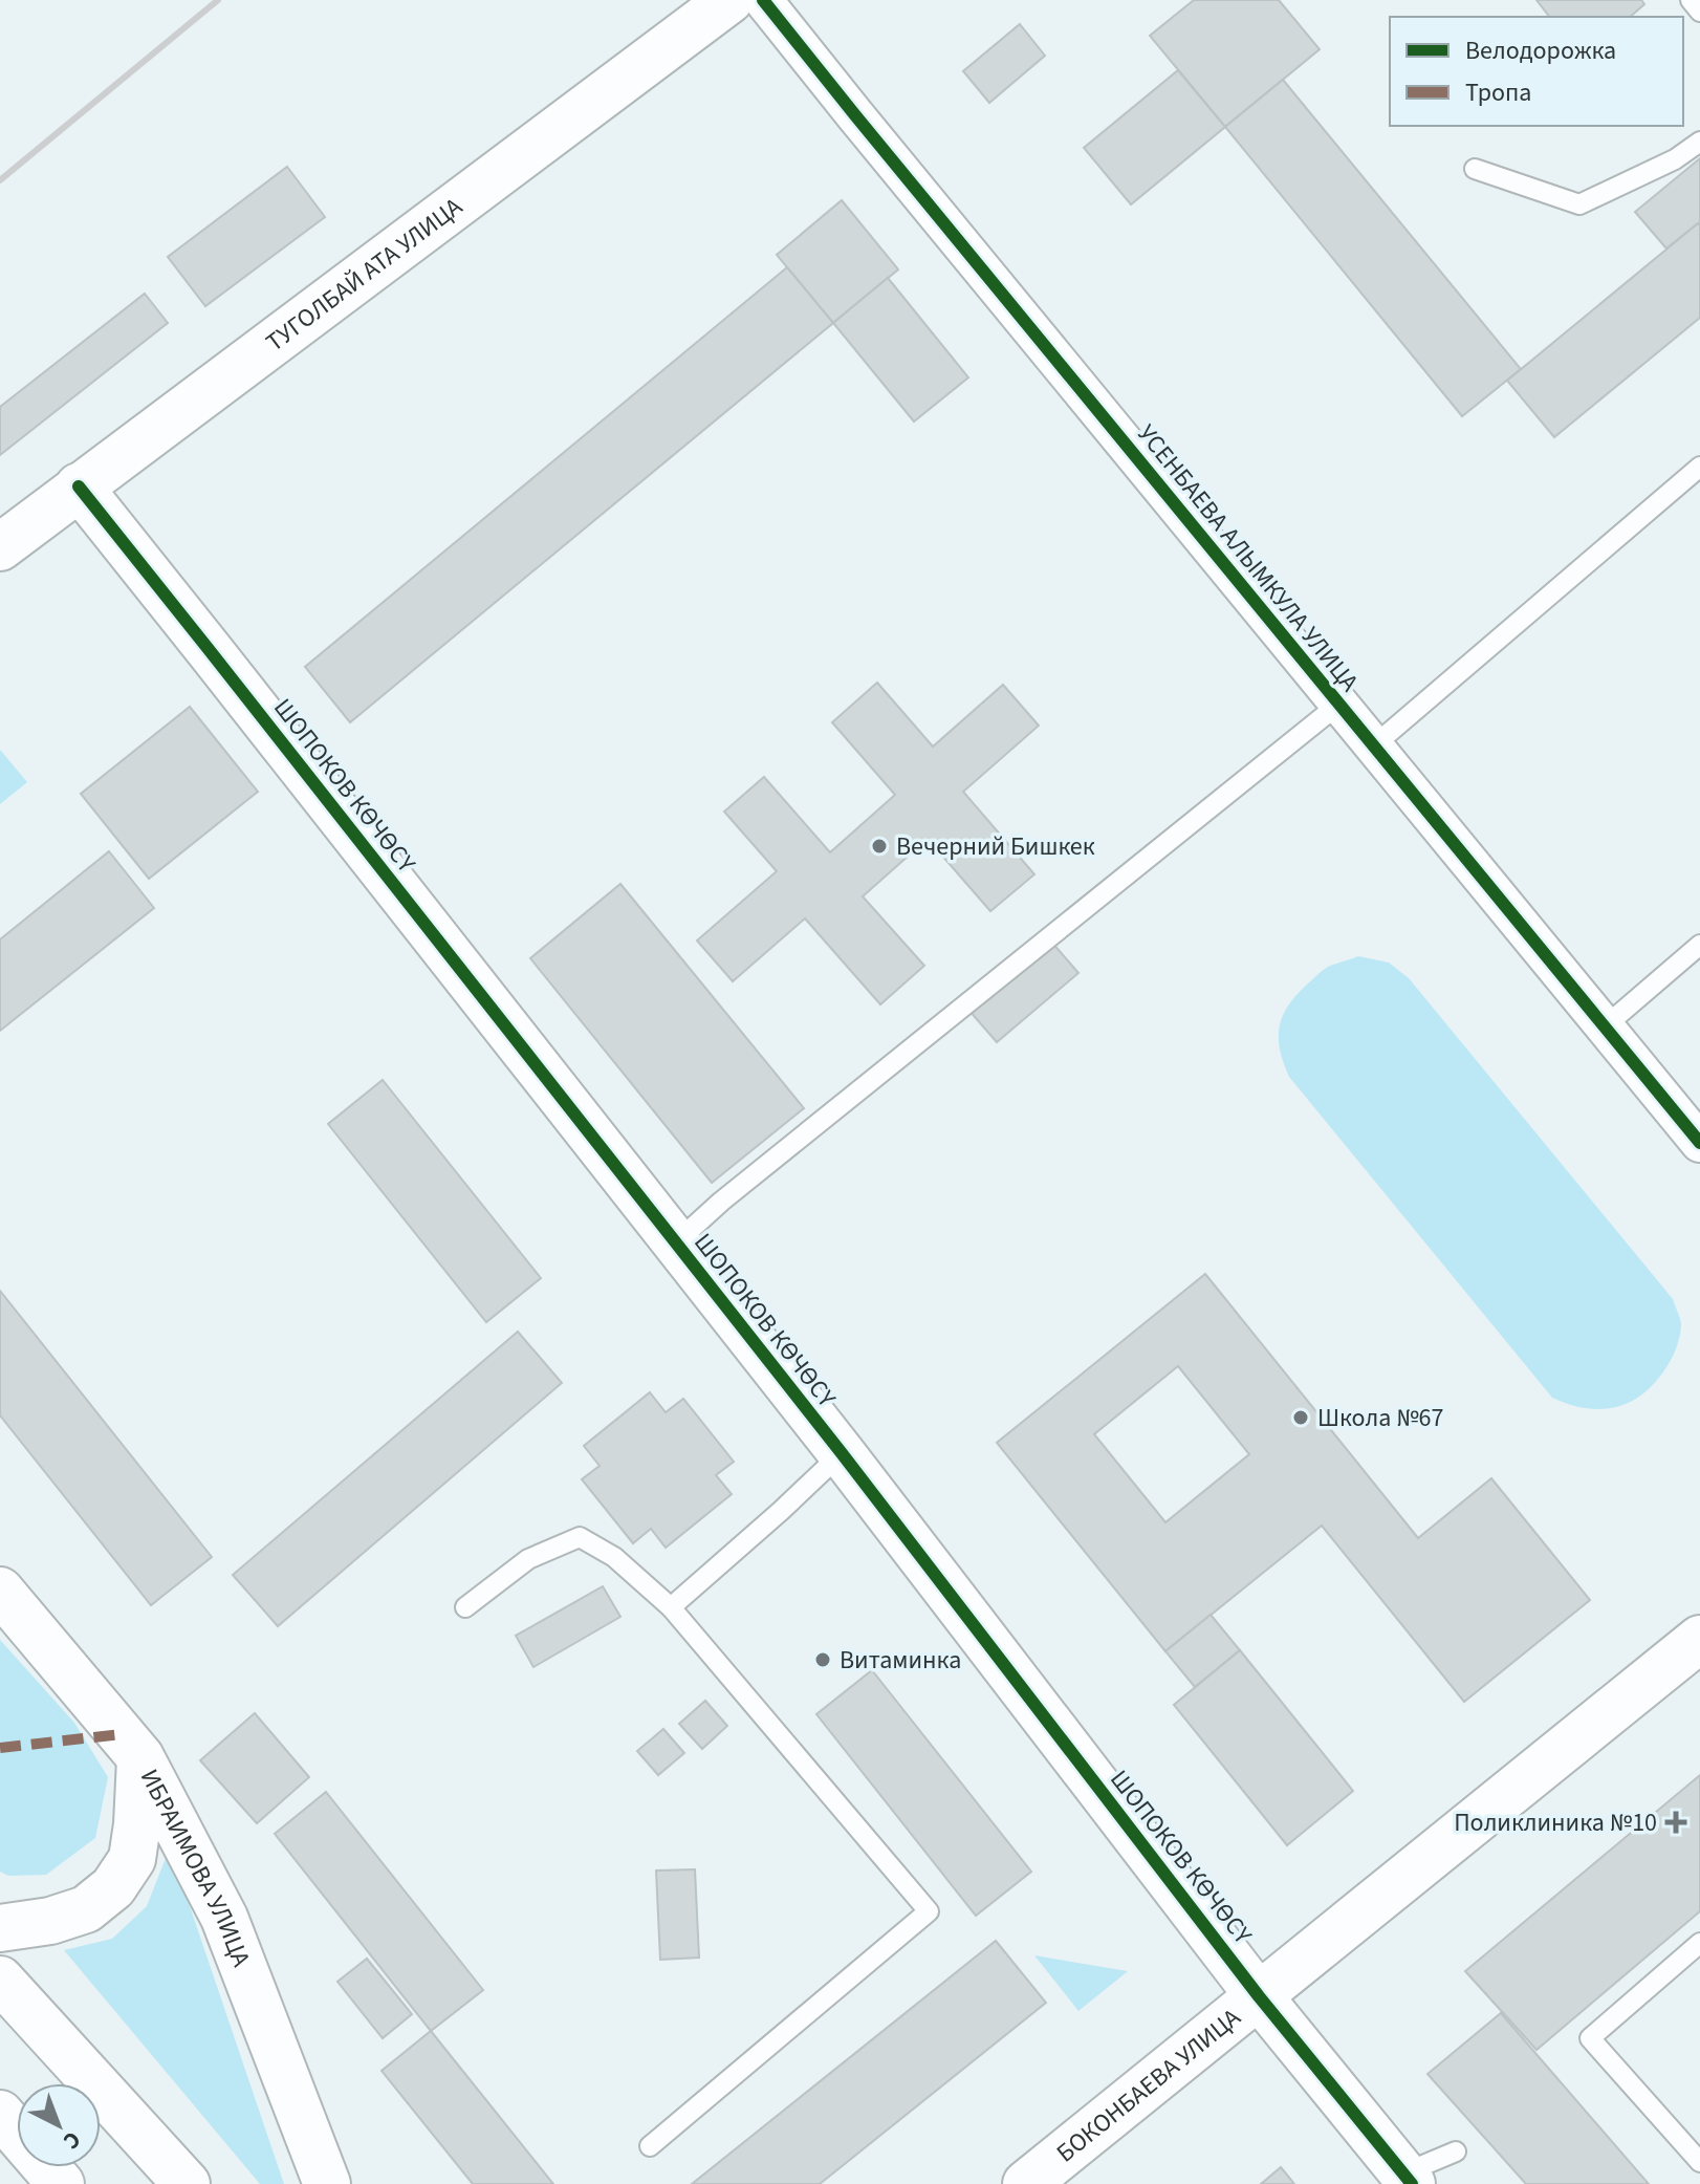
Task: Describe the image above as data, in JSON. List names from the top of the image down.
{
  "streets": {
    "street": [
      "ТУГОЛБАЙ АТА УЛИЦА",
      "УСЕНБАЕВА АЛЫМКУЛА УЛИЦА",
      "ШОПОКОВ КӨЧӨСҮ",
      "ИБРАИМОВА УЛИЦА",
      "БОКОНБАЕВА УЛИЦА"
    ]
  },
  "crossings": [
    ["ТУГОЛБАЙ АТА УЛИЦА", "ШОПОКОВ КӨЧӨСҮ"],
    ["ШОПОКОВ КӨЧӨСҮ", "БОКОНБАЕВА УЛИЦА"]
  ],
  "places": {
    "other": ["Вечерний Бишкек", "Школа №67", "Витаминка"],
    "health": ["Поликлиника №10"]
  },
  "legend": ["Велодорожка", "Тропа"],
  "north": "bottom right"
}
